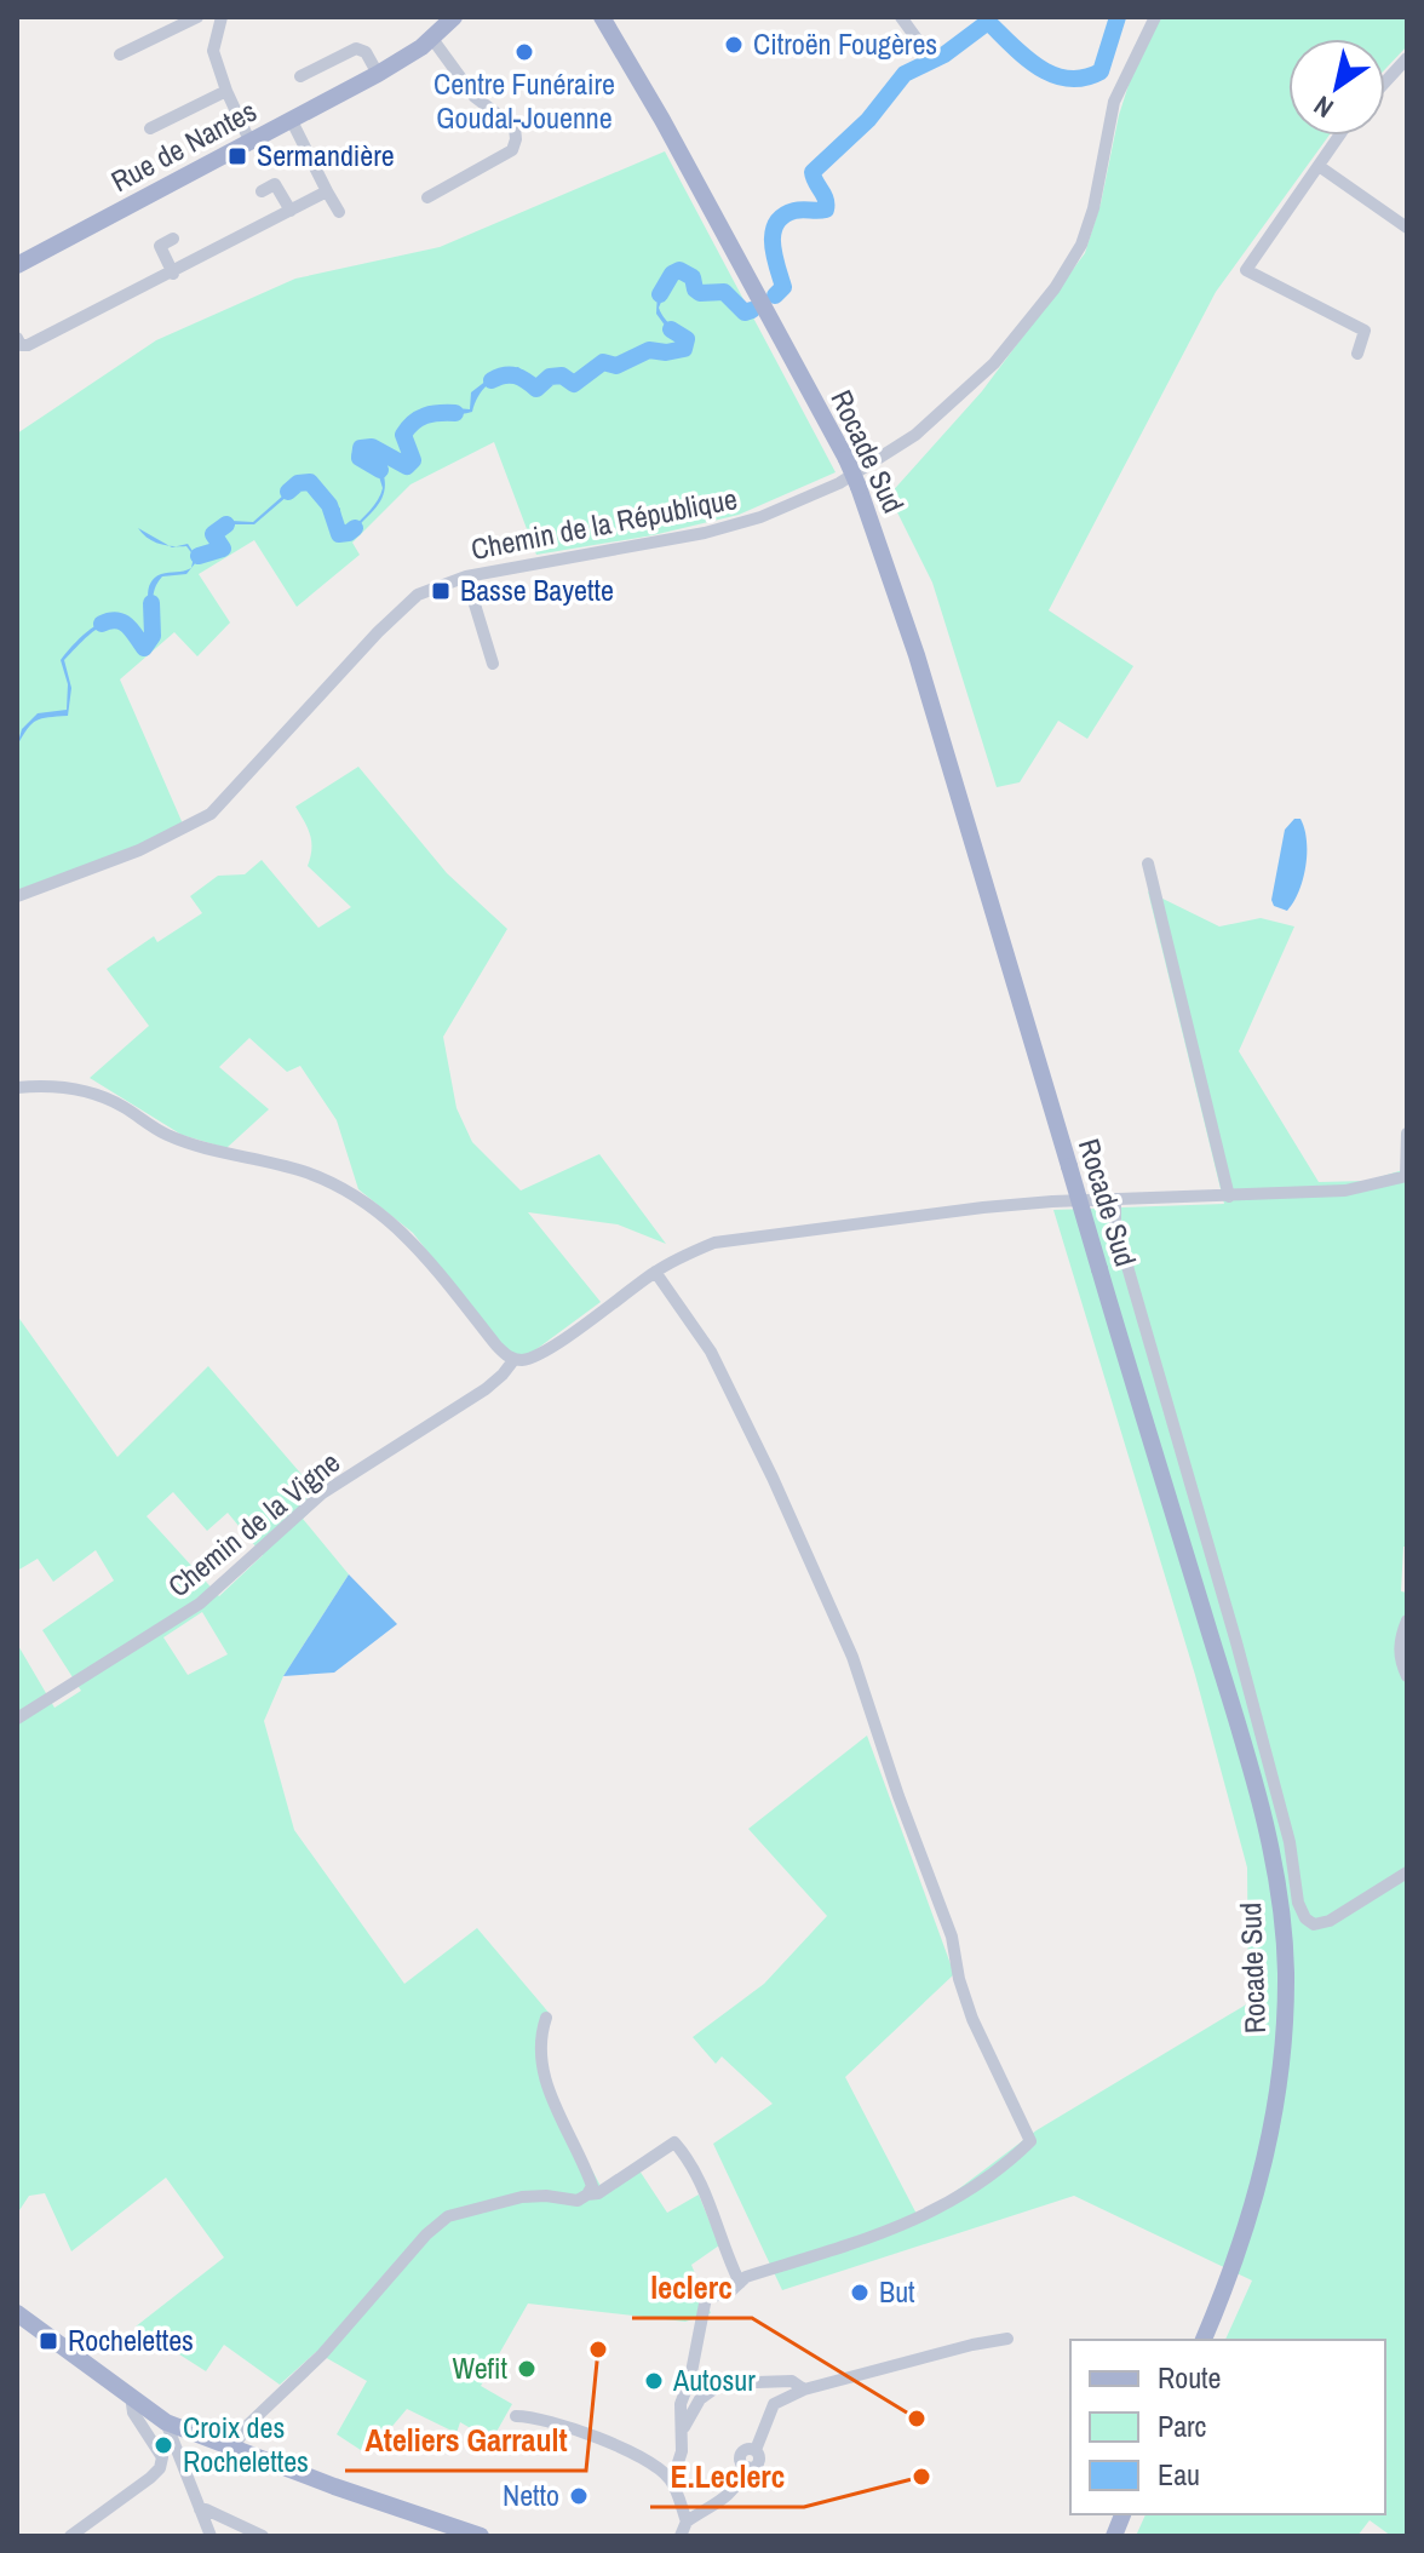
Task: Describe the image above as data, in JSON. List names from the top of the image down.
{
  "streets": {
    "main road": ["Rue de Nantes", "Rocade Sud"],
    "street": ["Chemin de la République", "Chemin de la Vigne"]
  },
  "places": {
    "other": [
      "Citroën Fougères",
      "Centre Funéraire Goudal-Jouenne",
      "But",
      "Ateliers Garrault",
      "Wefit",
      "Autosur",
      "leclerc",
      "Croix des Rochelettes",
      "E.Leclerc",
      "Netto"
    ],
    "transit": ["Sermandière", "Basse Bayette", "Rochelettes"]
  },
  "legend": ["Route", "Parc", "Eau"],
  "north": "bottom left"
}
